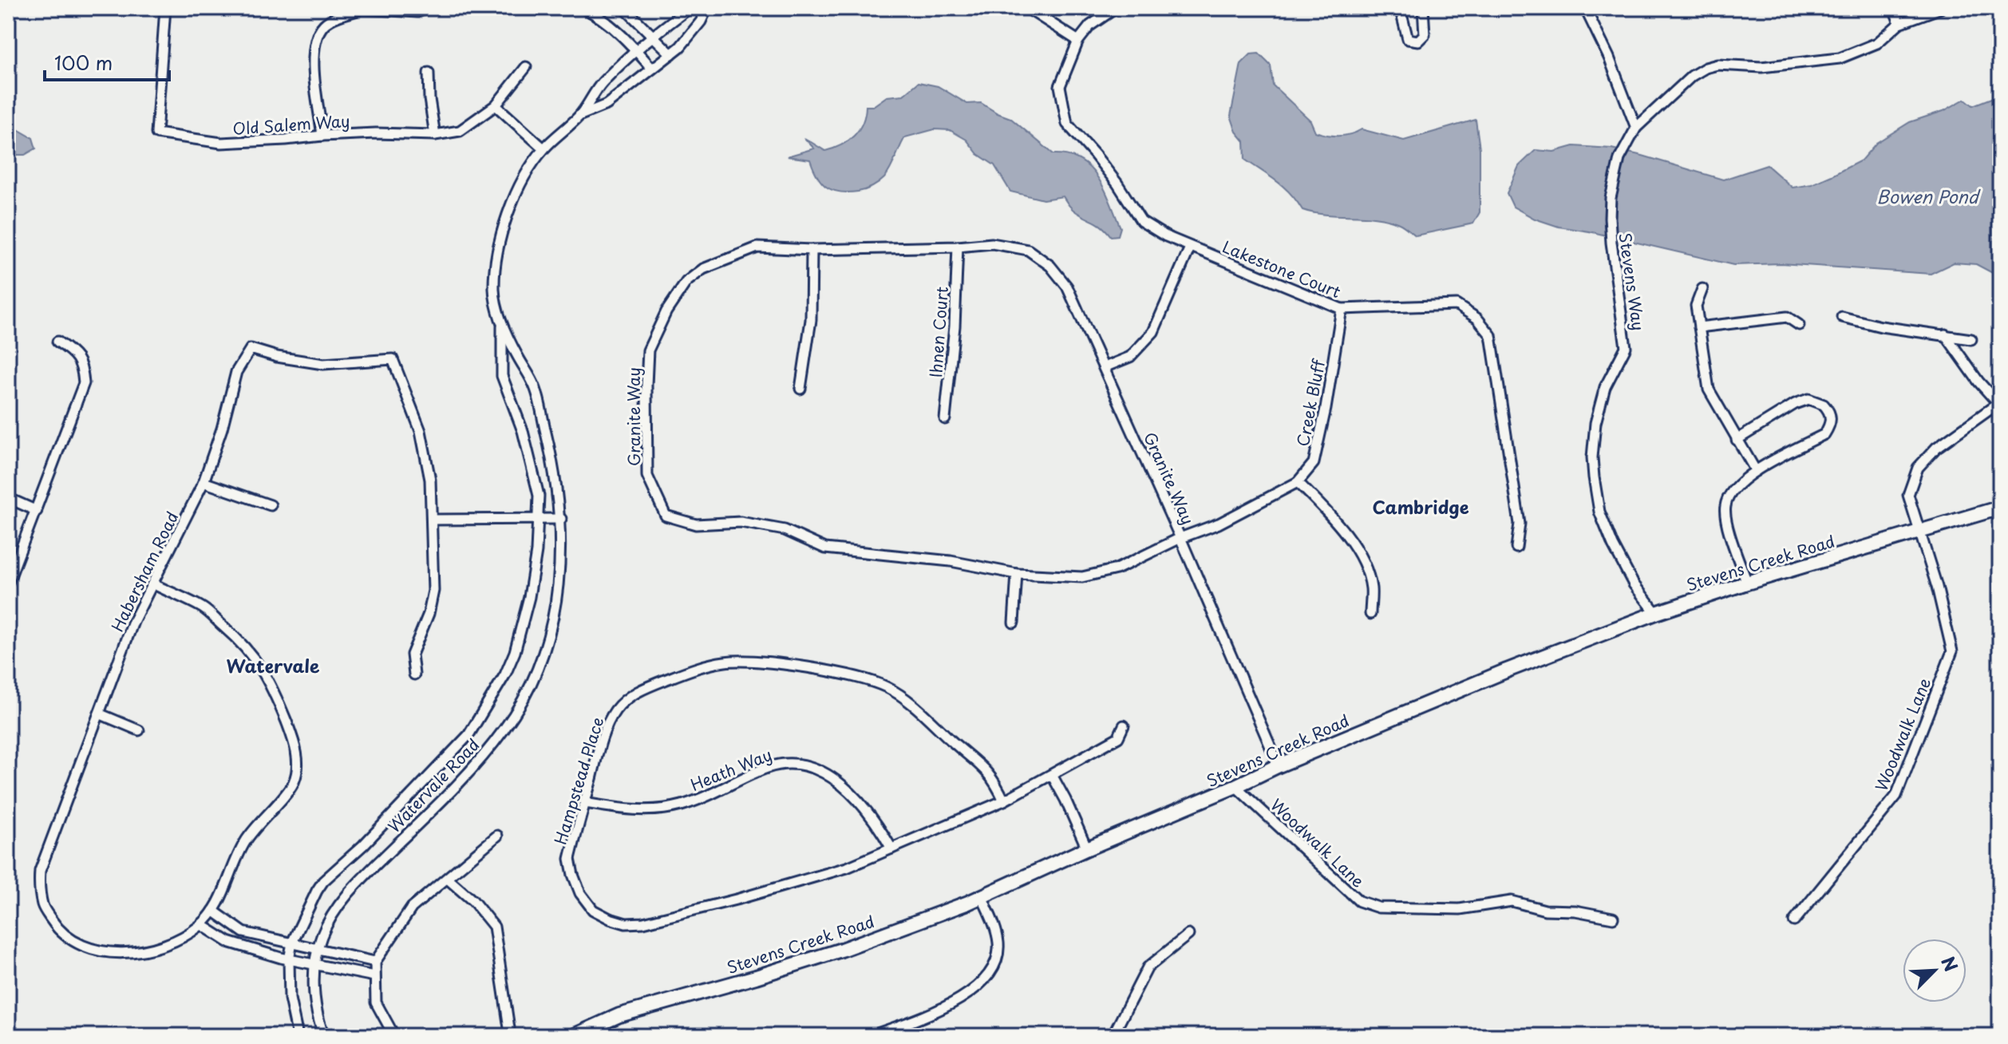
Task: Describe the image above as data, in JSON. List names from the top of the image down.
{
  "streets": {
    "street": [
      "Old Salem Way",
      "Lakestone Court",
      "Stevens Way",
      "Ihnen Court",
      "Creek Bluff",
      "Granite Way",
      "Stevens Creek Road",
      "Habersham Road",
      "Woodwalk Lane",
      "Heath Way",
      "Hampstead Place",
      "Watervale Road"
    ]
  },
  "crossings": [
    ["Lakestone Court", "Creek Bluff"],
    ["Stevens Way", "Stevens Creek Road"],
    ["Ihnen Court", "Granite Way"],
    ["Creek Bluff", "Granite Way"],
    ["Granite Way", "Stevens Creek Road"],
    ["Stevens Creek Road", "Woodwalk Lane"],
    ["Heath Way", "Hampstead Place"]
  ],
  "districts": ["Cambridge", "Watervale"],
  "water": ["Bowen Pond"],
  "scale_bar": "100 m",
  "north": "top right"
}
